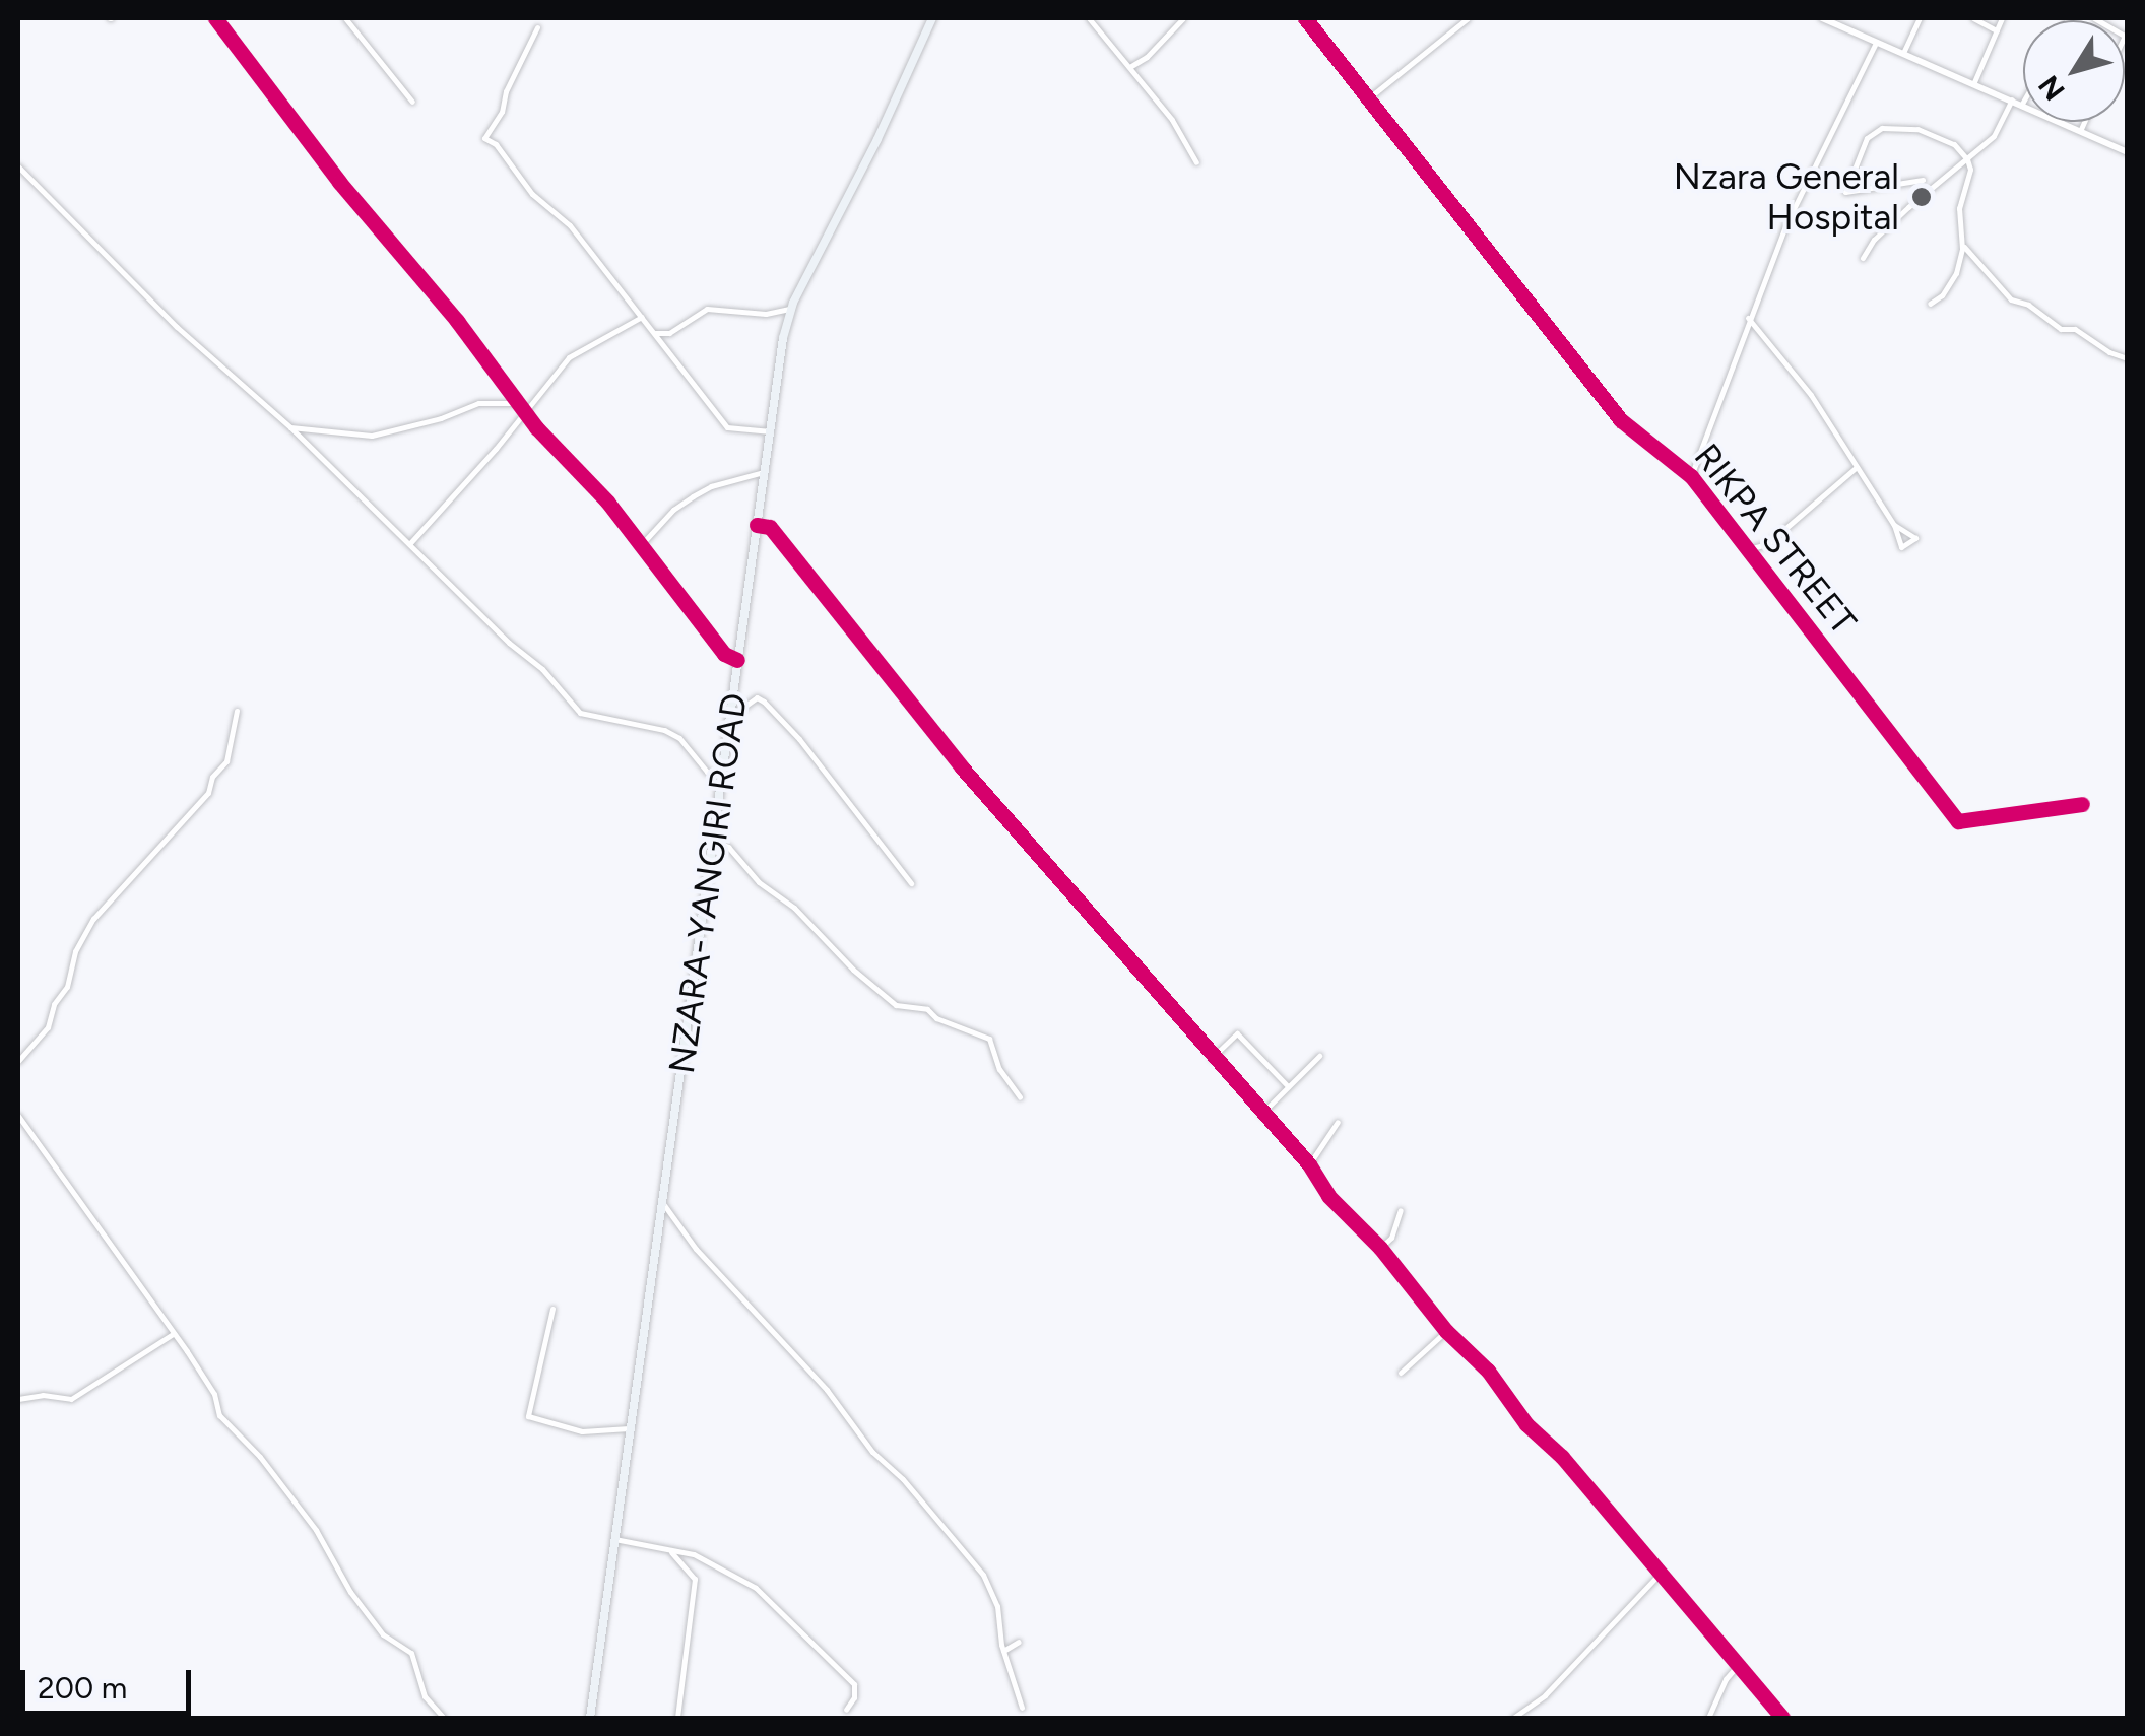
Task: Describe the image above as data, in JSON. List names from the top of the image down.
{
  "streets": {
    "main road": ["NZARA-YANGIRI ROAD"],
    "street": ["RIKPA STREET"]
  },
  "places": ["Nzara General Hospital"],
  "scale_bar": "200 m",
  "north": "bottom left"
}
